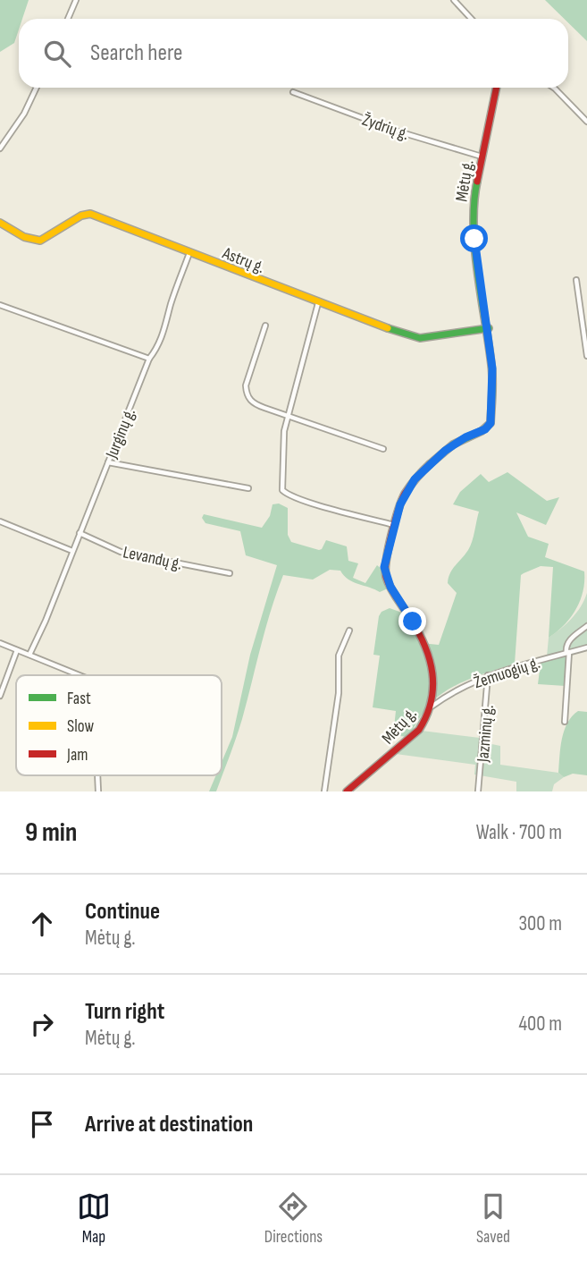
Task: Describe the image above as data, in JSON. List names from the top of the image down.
{
  "streets": {
    "street": [
      "Žydrių g.",
      "Mėtų g.",
      "Astrų g.",
      "Jurginų g.",
      "Levandų g.",
      "Žemuogių g.",
      "Jazminų g."
    ]
  },
  "crossings": [
    ["Žydrių g.", "Mėtų g."],
    ["Mėtų g.", "Astrų g."],
    ["Mėtų g.", "Žemuogių g."],
    ["Astrų g.", "Jurginų g."],
    ["Jurginų g.", "Levandų g."],
    ["Žemuogių g.", "Jazminų g."]
  ],
  "legend": ["Fast", "Slow", "Jam"],
  "page": {
    "search": "Search here",
    "heading": ["9 min", "Walk · 700 m"],
    "list": [
      ["Continue", "Mėtų g.", "300 m"],
      ["Turn right", "Mėtų g.", "400 m"],
      "Arrive at destination"
    ],
    "nav": ["Map", "Directions", "Saved"]
  }
}
